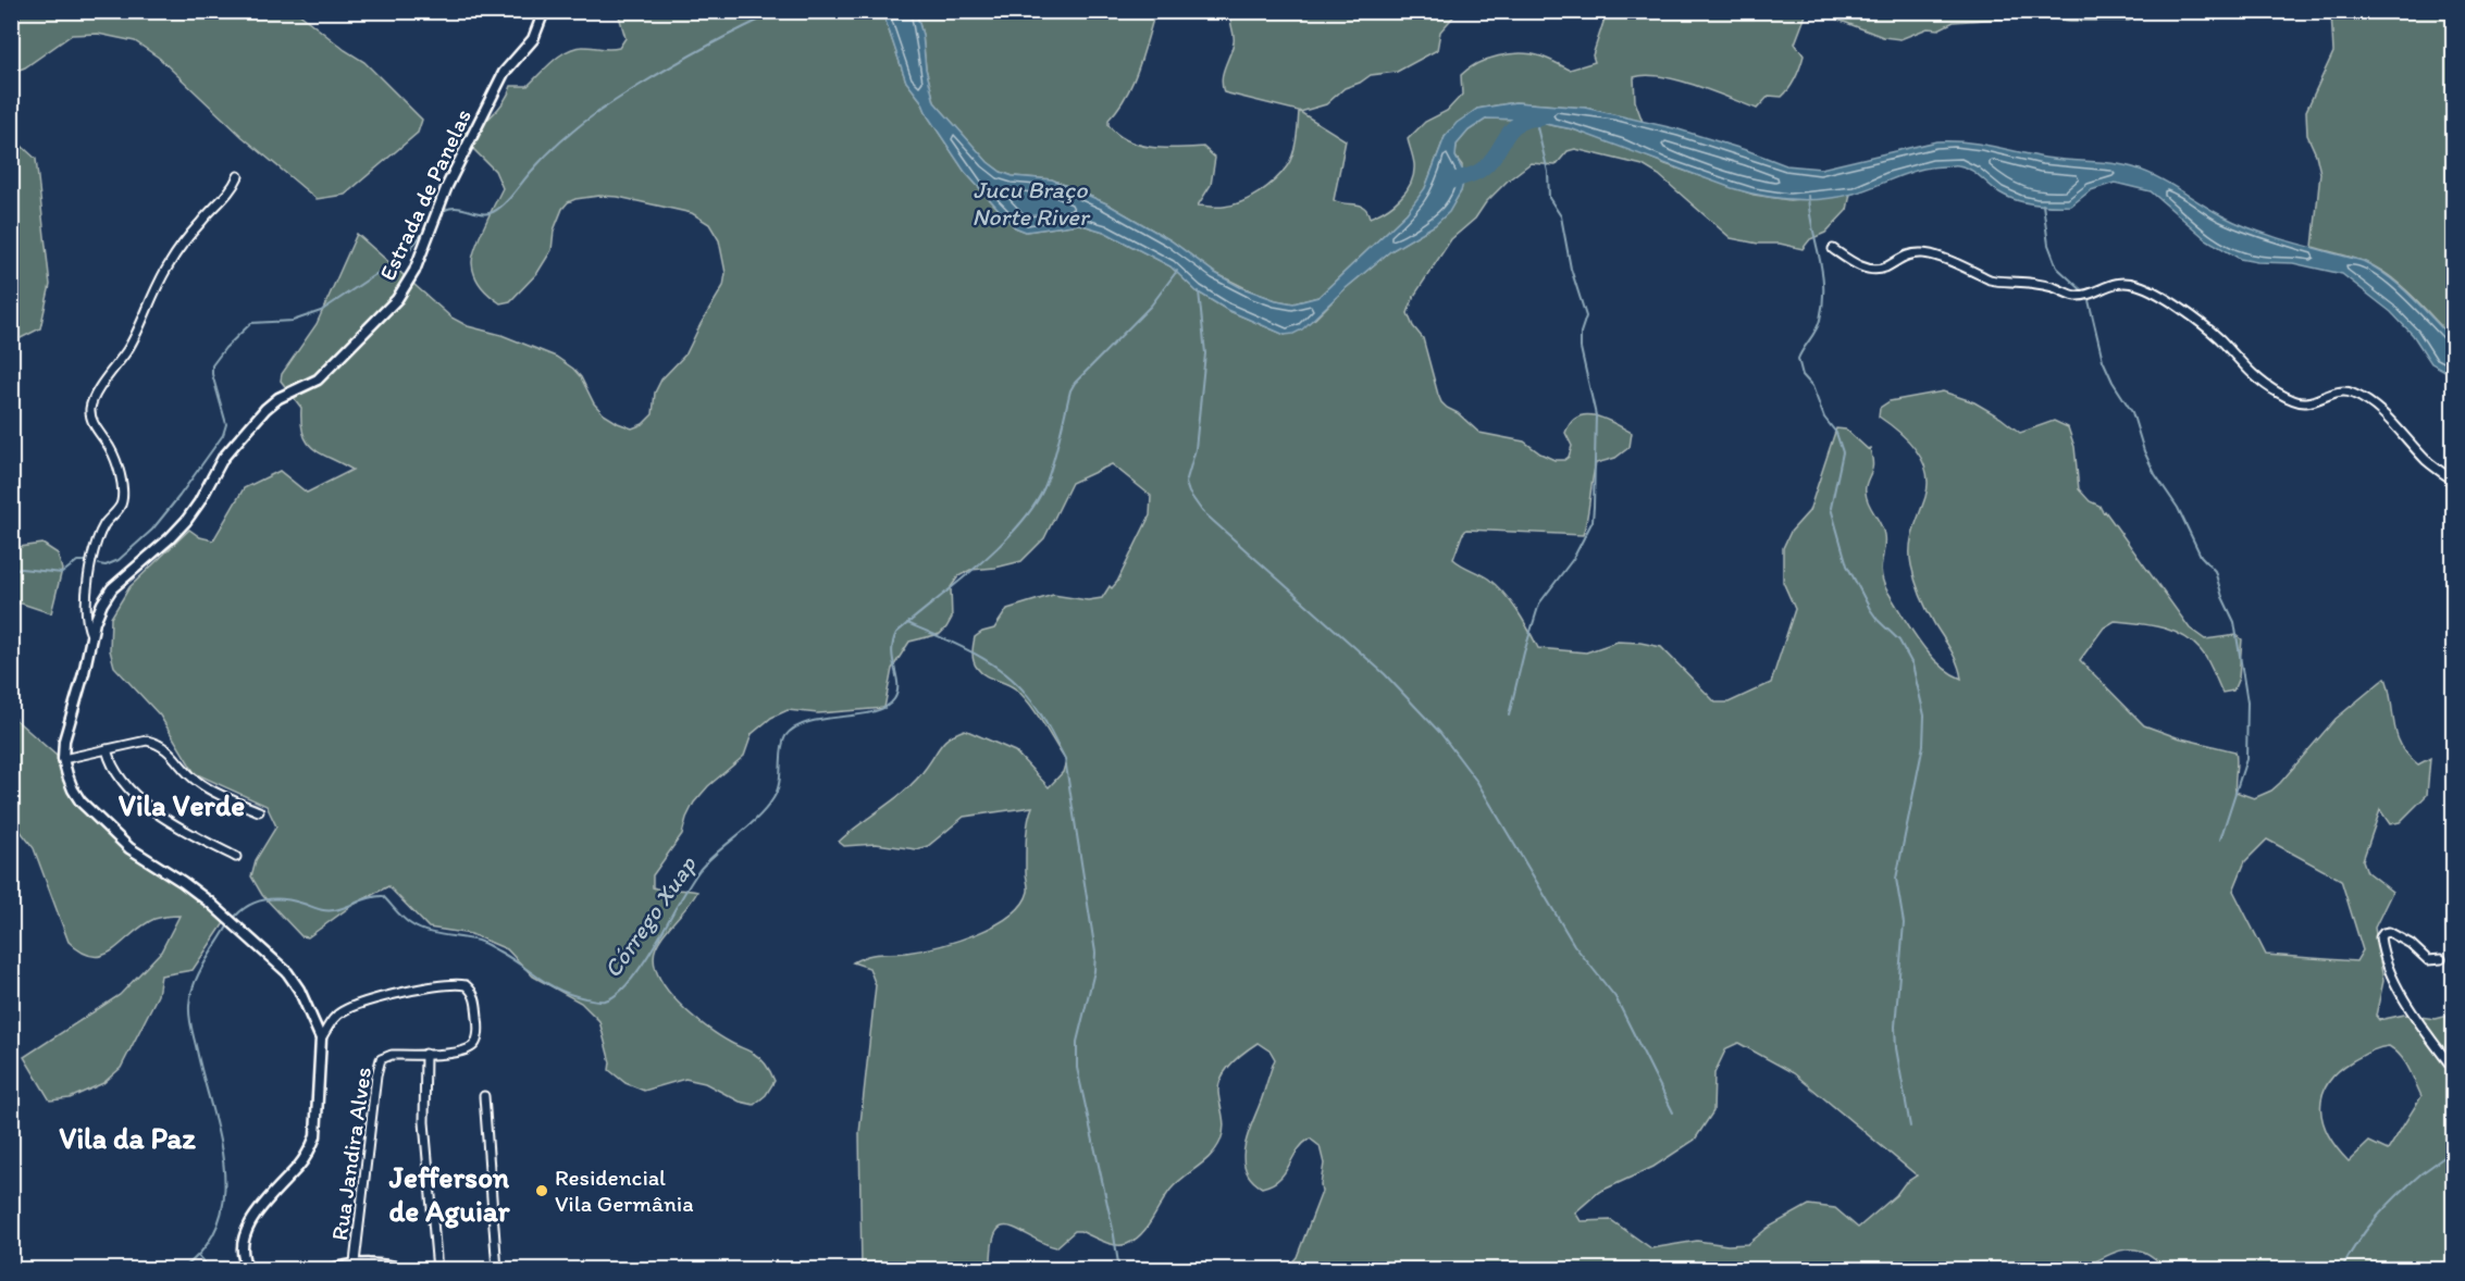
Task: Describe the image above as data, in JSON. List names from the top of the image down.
{
  "streets": {
    "street": ["Estrada de Panelas", "Rua Jandira Alves"]
  },
  "districts": ["Vila Verde", "Vila da Paz", "Jefferson de Aguiar"],
  "water": ["Jucu Braço Norte River", "Córrego Xuap"],
  "places": ["Residencial Vila Germânia"]
}
